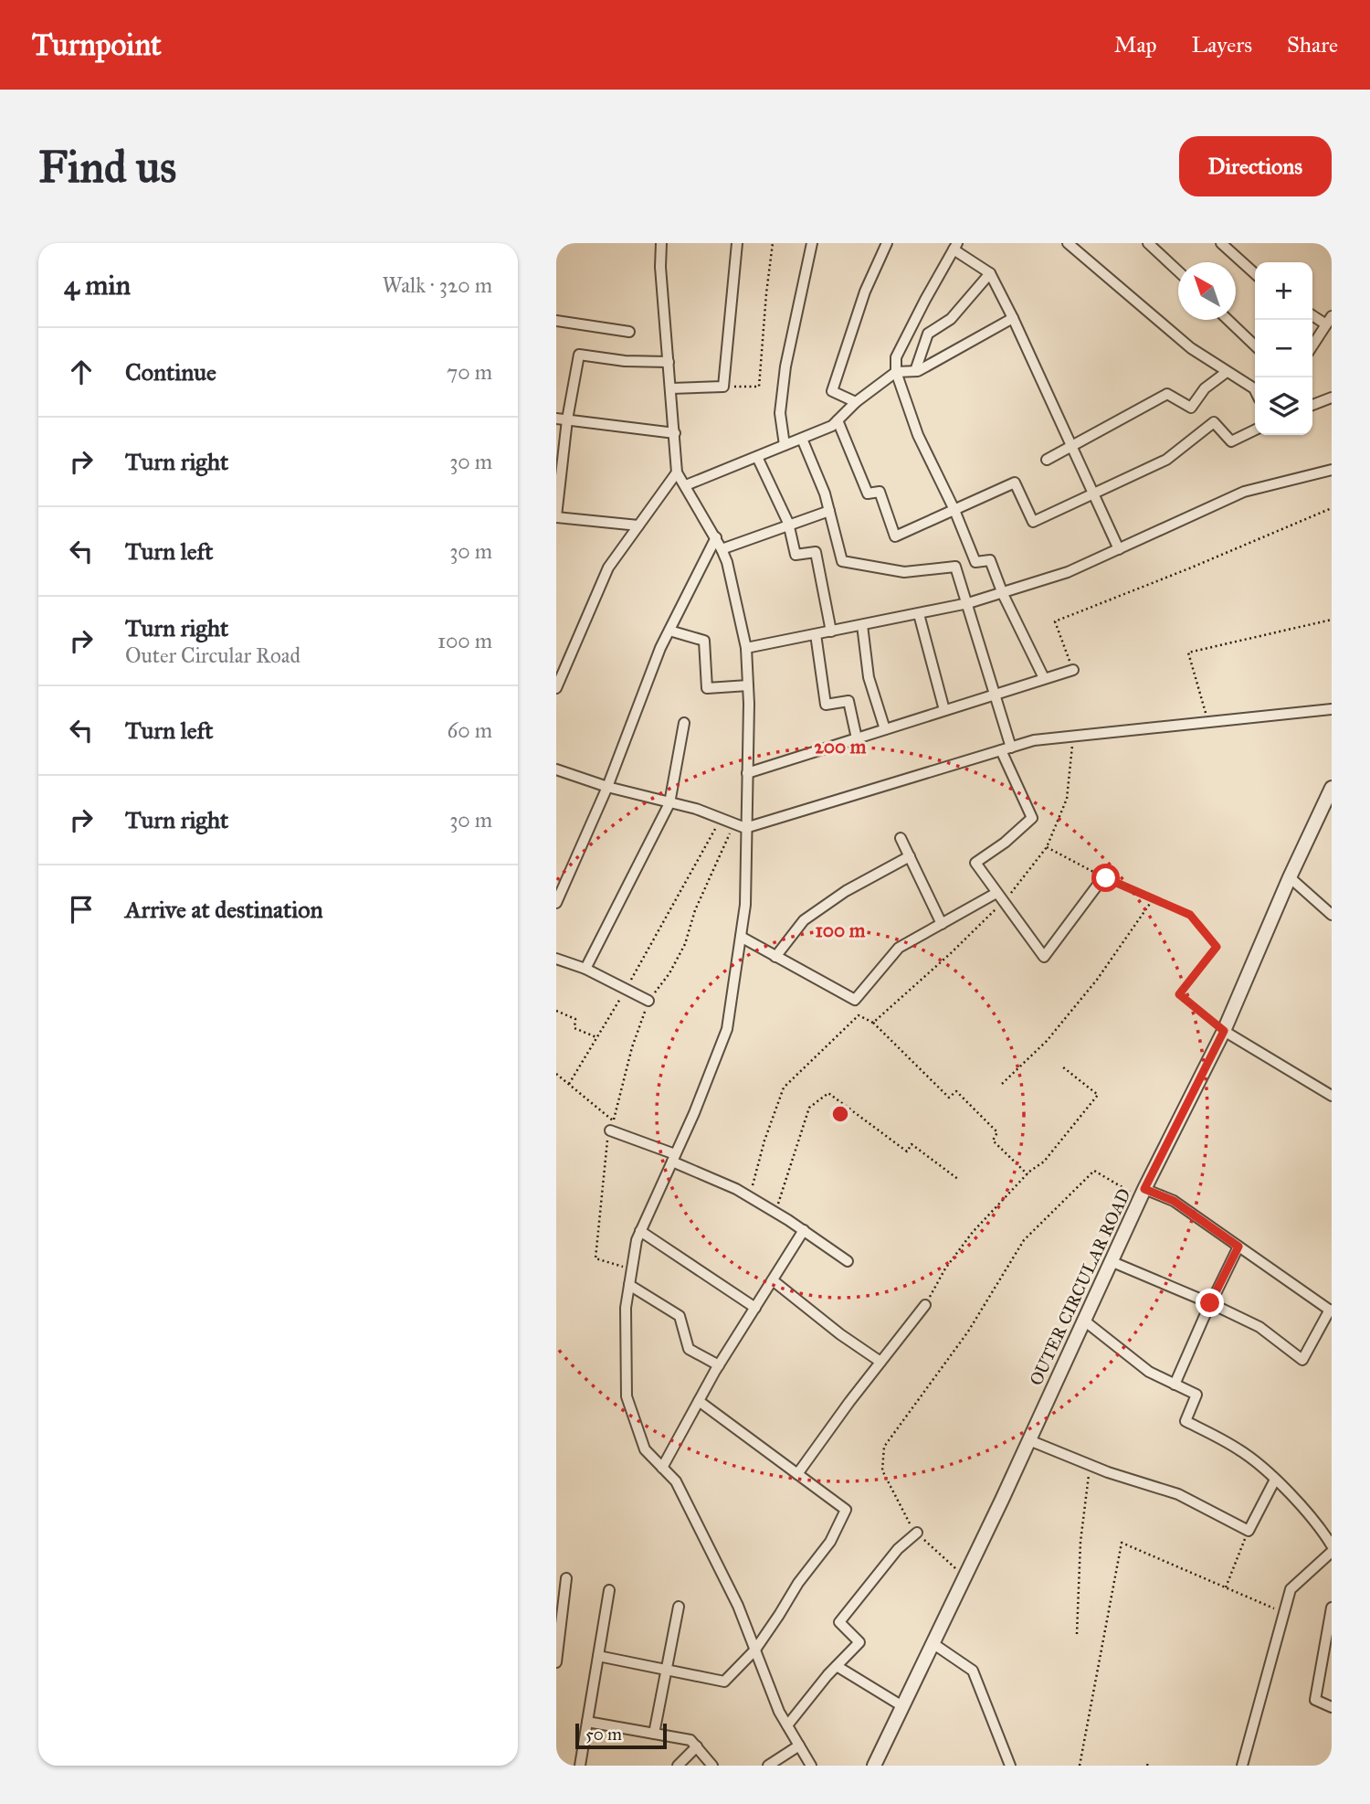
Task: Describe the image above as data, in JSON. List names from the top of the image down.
{
  "streets": {
    "street": ["OUTER CIRCULAR ROAD"]
  },
  "scale_bar": "50 m",
  "north": "top left",
  "page": {
    "header": "Turnpoint",
    "nav": ["Map", "Layers", "Share"],
    "buttons": "Directions",
    "title": "Find us",
    "heading": ["4 min", "Walk · 320 m"],
    "map_buttons": ["+", "−"],
    "list": [
      ["Continue", "70 m"],
      ["Turn right", "30 m"],
      ["Turn left", "30 m"],
      ["Turn right", "Outer Circular Road", "100 m"],
      ["Turn left", "60 m"],
      ["Turn right", "30 m"],
      "Arrive at destination"
    ],
    "scale": "50 m"
  },
  "rings": ["200 m", "100 m"]
}
